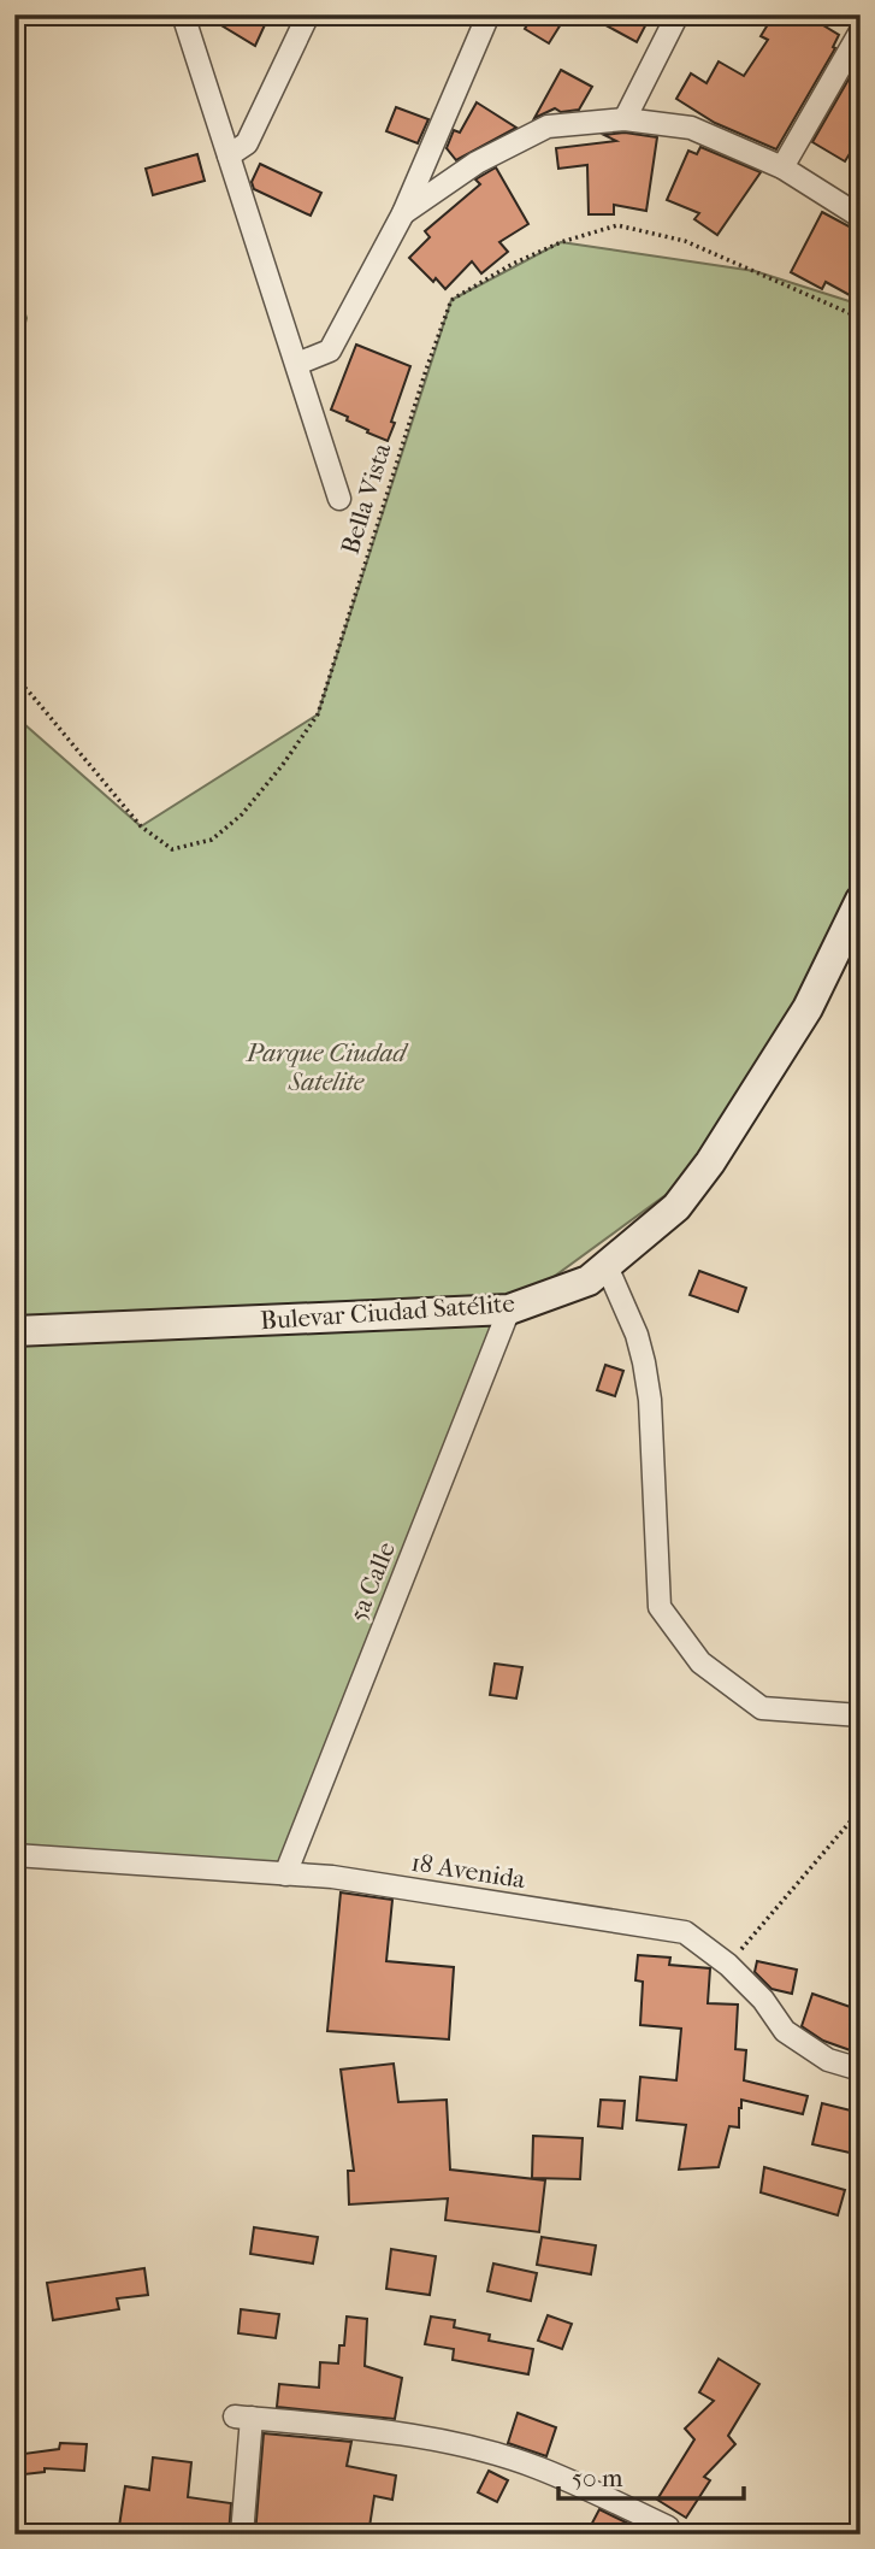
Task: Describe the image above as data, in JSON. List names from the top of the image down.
{
  "streets": {
    "street": ["Bulevar Ciudad Satélite", "5a Calle", "18 Avenida"],
    "path": ["Bella Vista"]
  },
  "crossings": [
    ["Bulevar Ciudad Satélite", "5a Calle"],
    ["5a Calle", "18 Avenida"]
  ],
  "parks": ["Parque Ciudad Satelite"],
  "scale_bar": "50 m"
}
